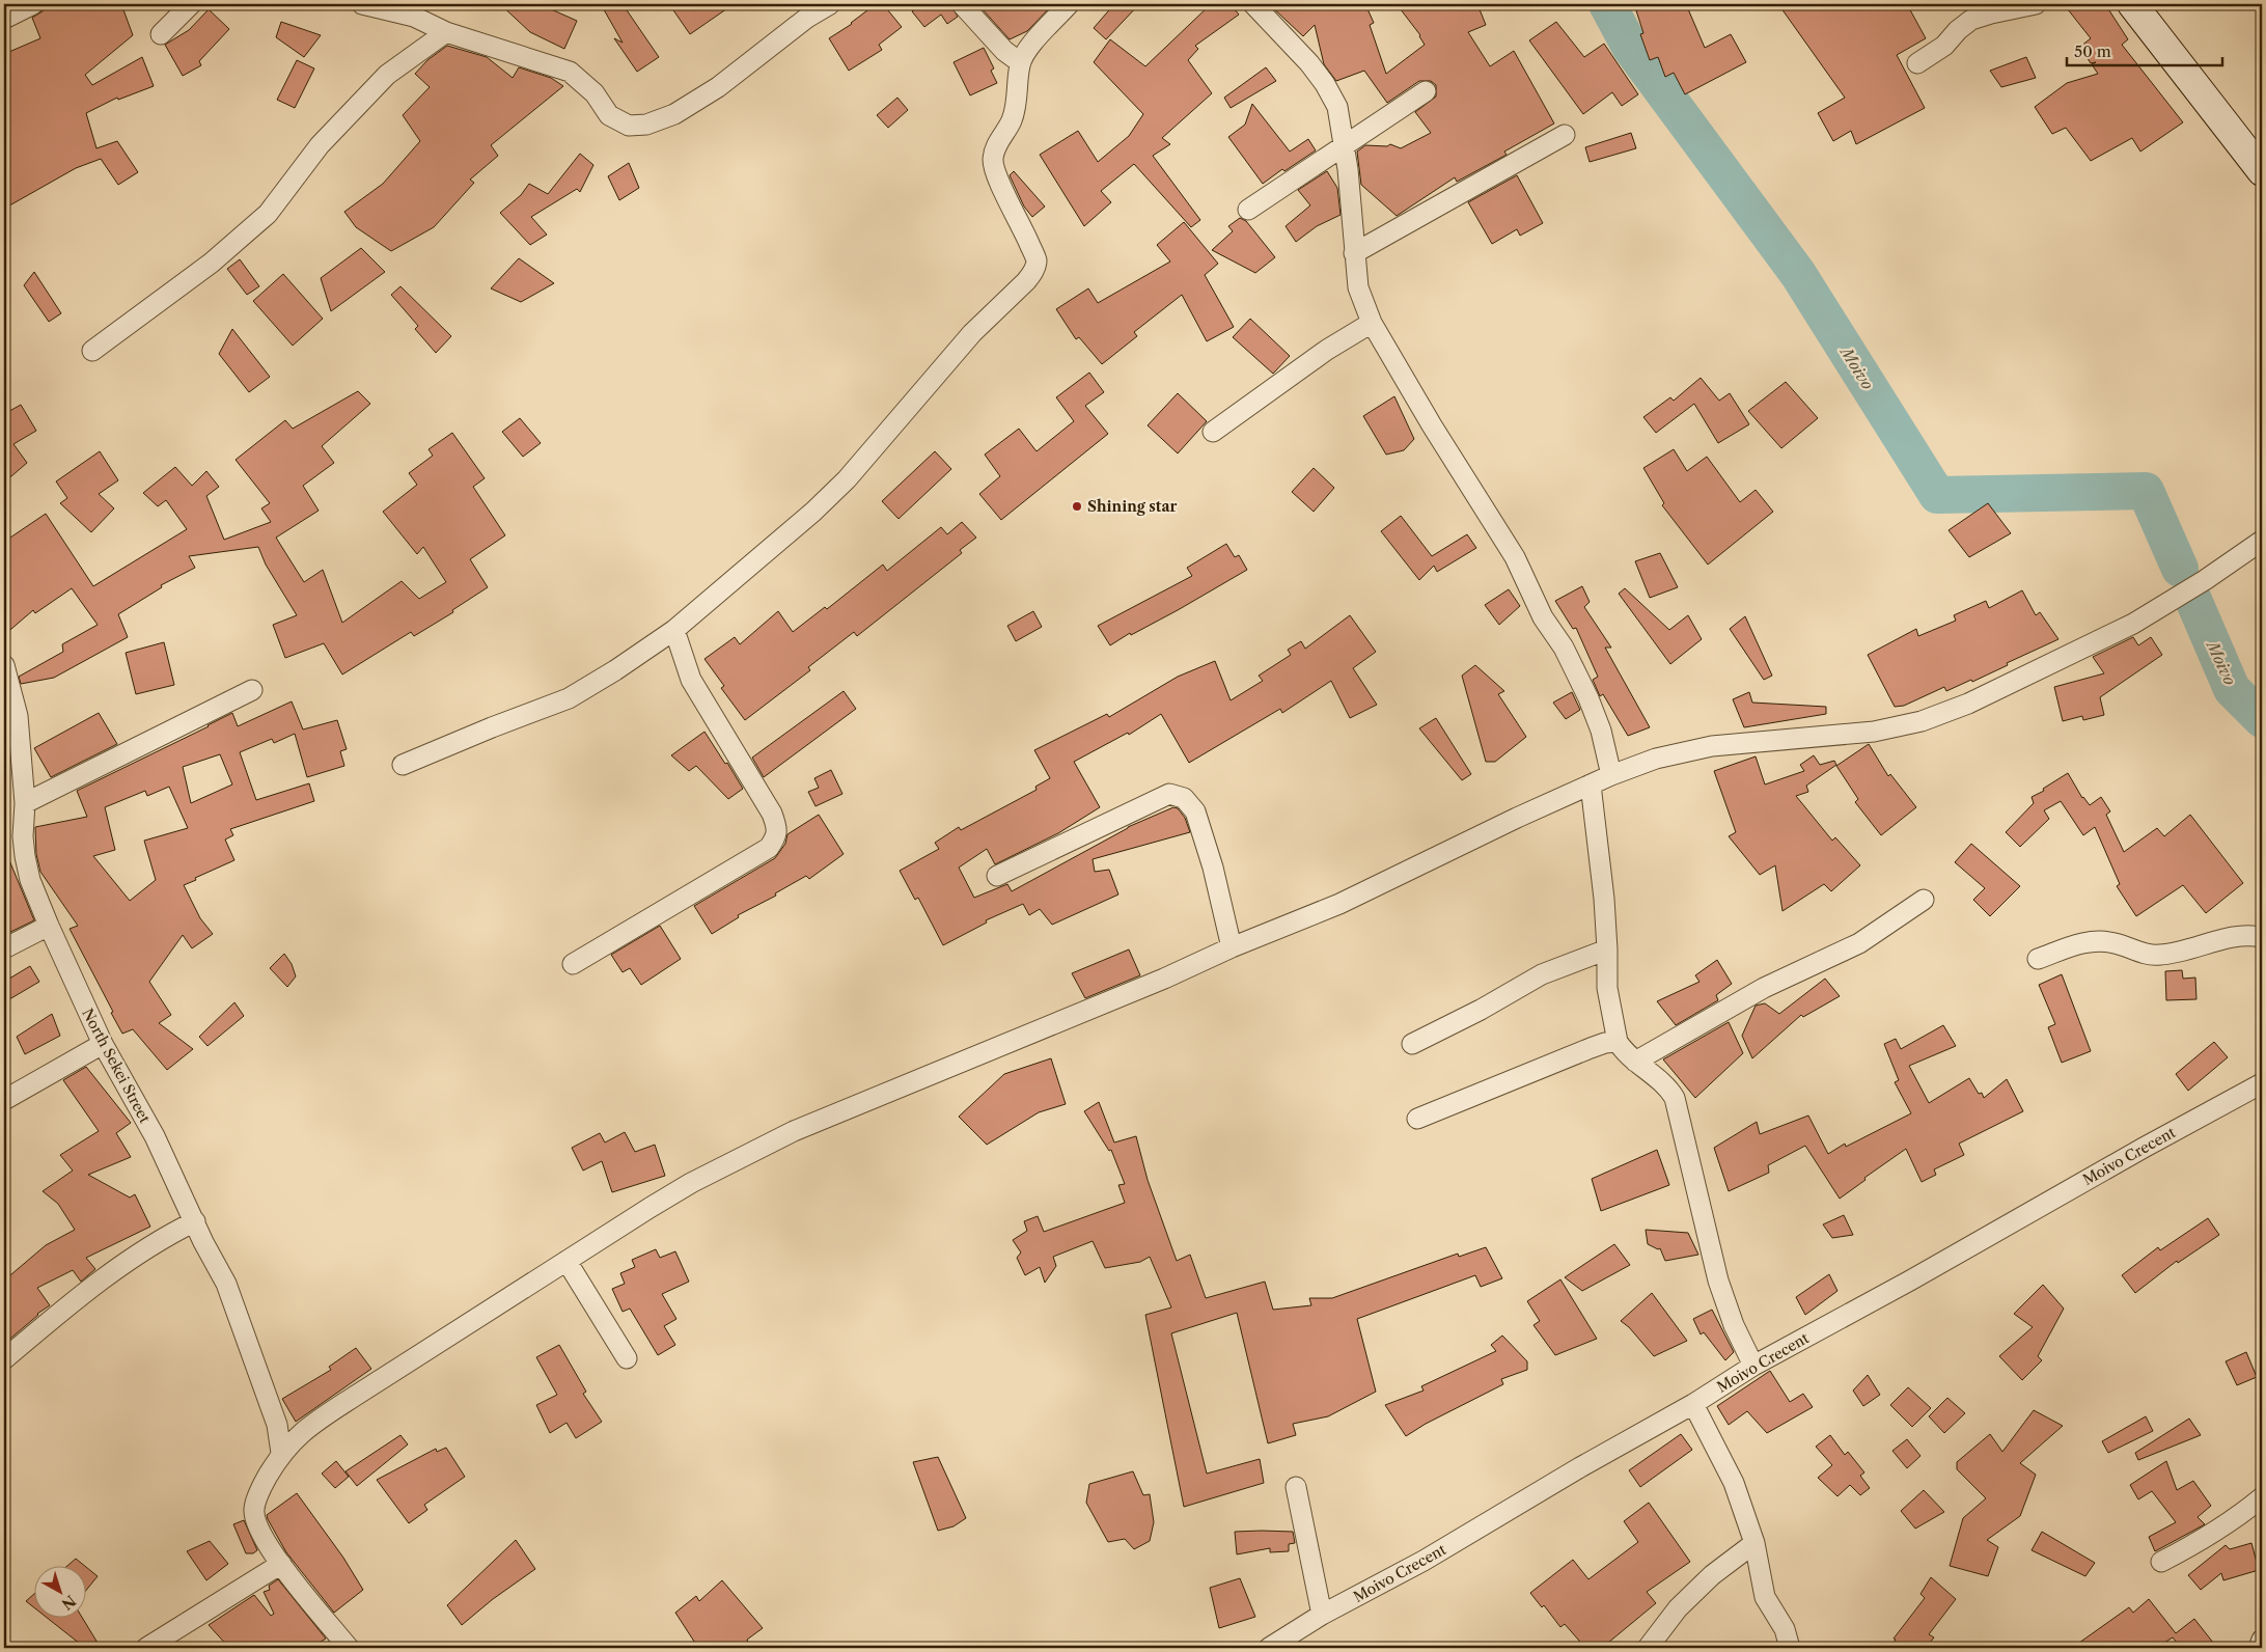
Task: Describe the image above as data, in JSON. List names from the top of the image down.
{
  "streets": {
    "street": ["North Sekei Street", "Moivo Crecent"]
  },
  "water": ["Moivo"],
  "places": ["Shining star"],
  "scale_bar": "50 m",
  "north": "bottom right"
}
